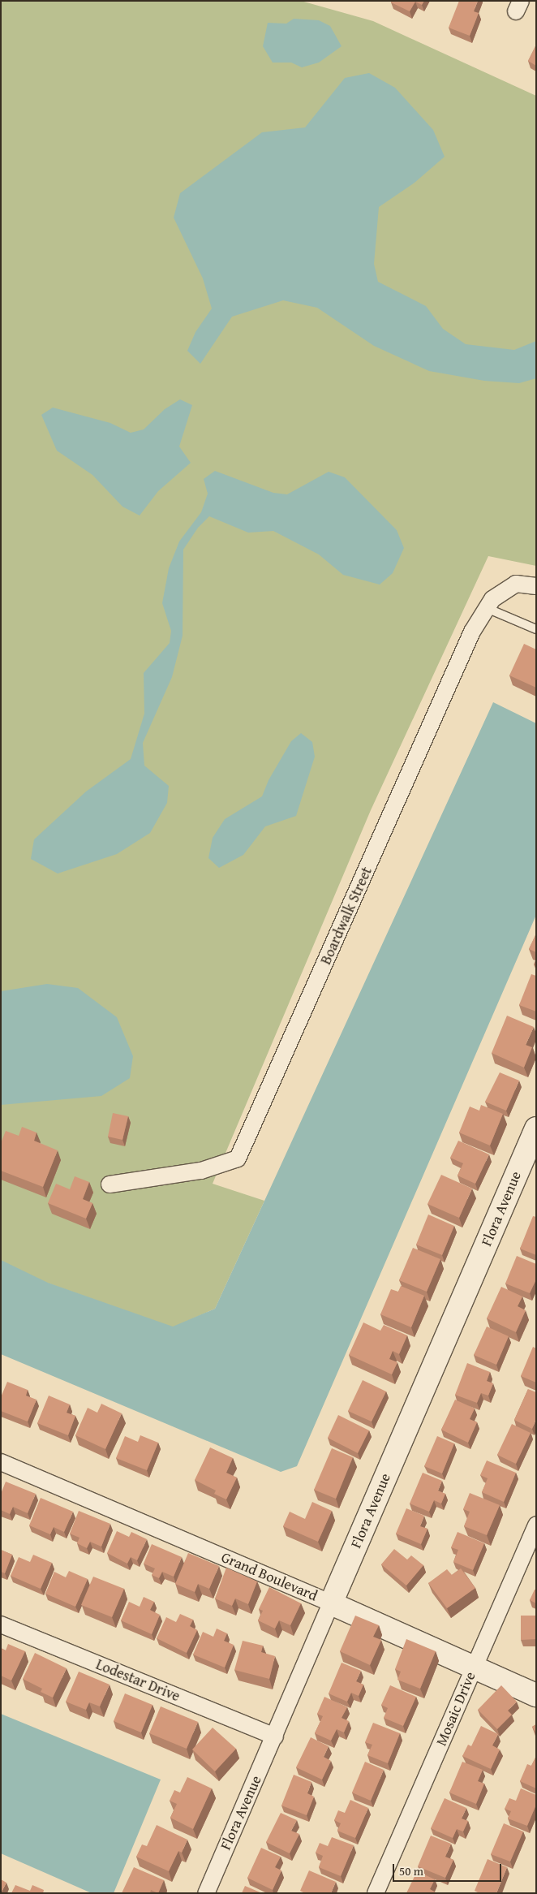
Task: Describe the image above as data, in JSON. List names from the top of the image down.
{
  "streets": {
    "street": [
      "Boardwalk Street",
      "Flora Avenue",
      "Grand Boulevard",
      "Lodestar Drive",
      "Mosaic Drive"
    ]
  },
  "crossings": [
    ["Flora Avenue", "Grand Boulevard"],
    ["Flora Avenue", "Lodestar Drive"],
    ["Grand Boulevard", "Mosaic Drive"]
  ],
  "scale_bar": "50 m"
}
